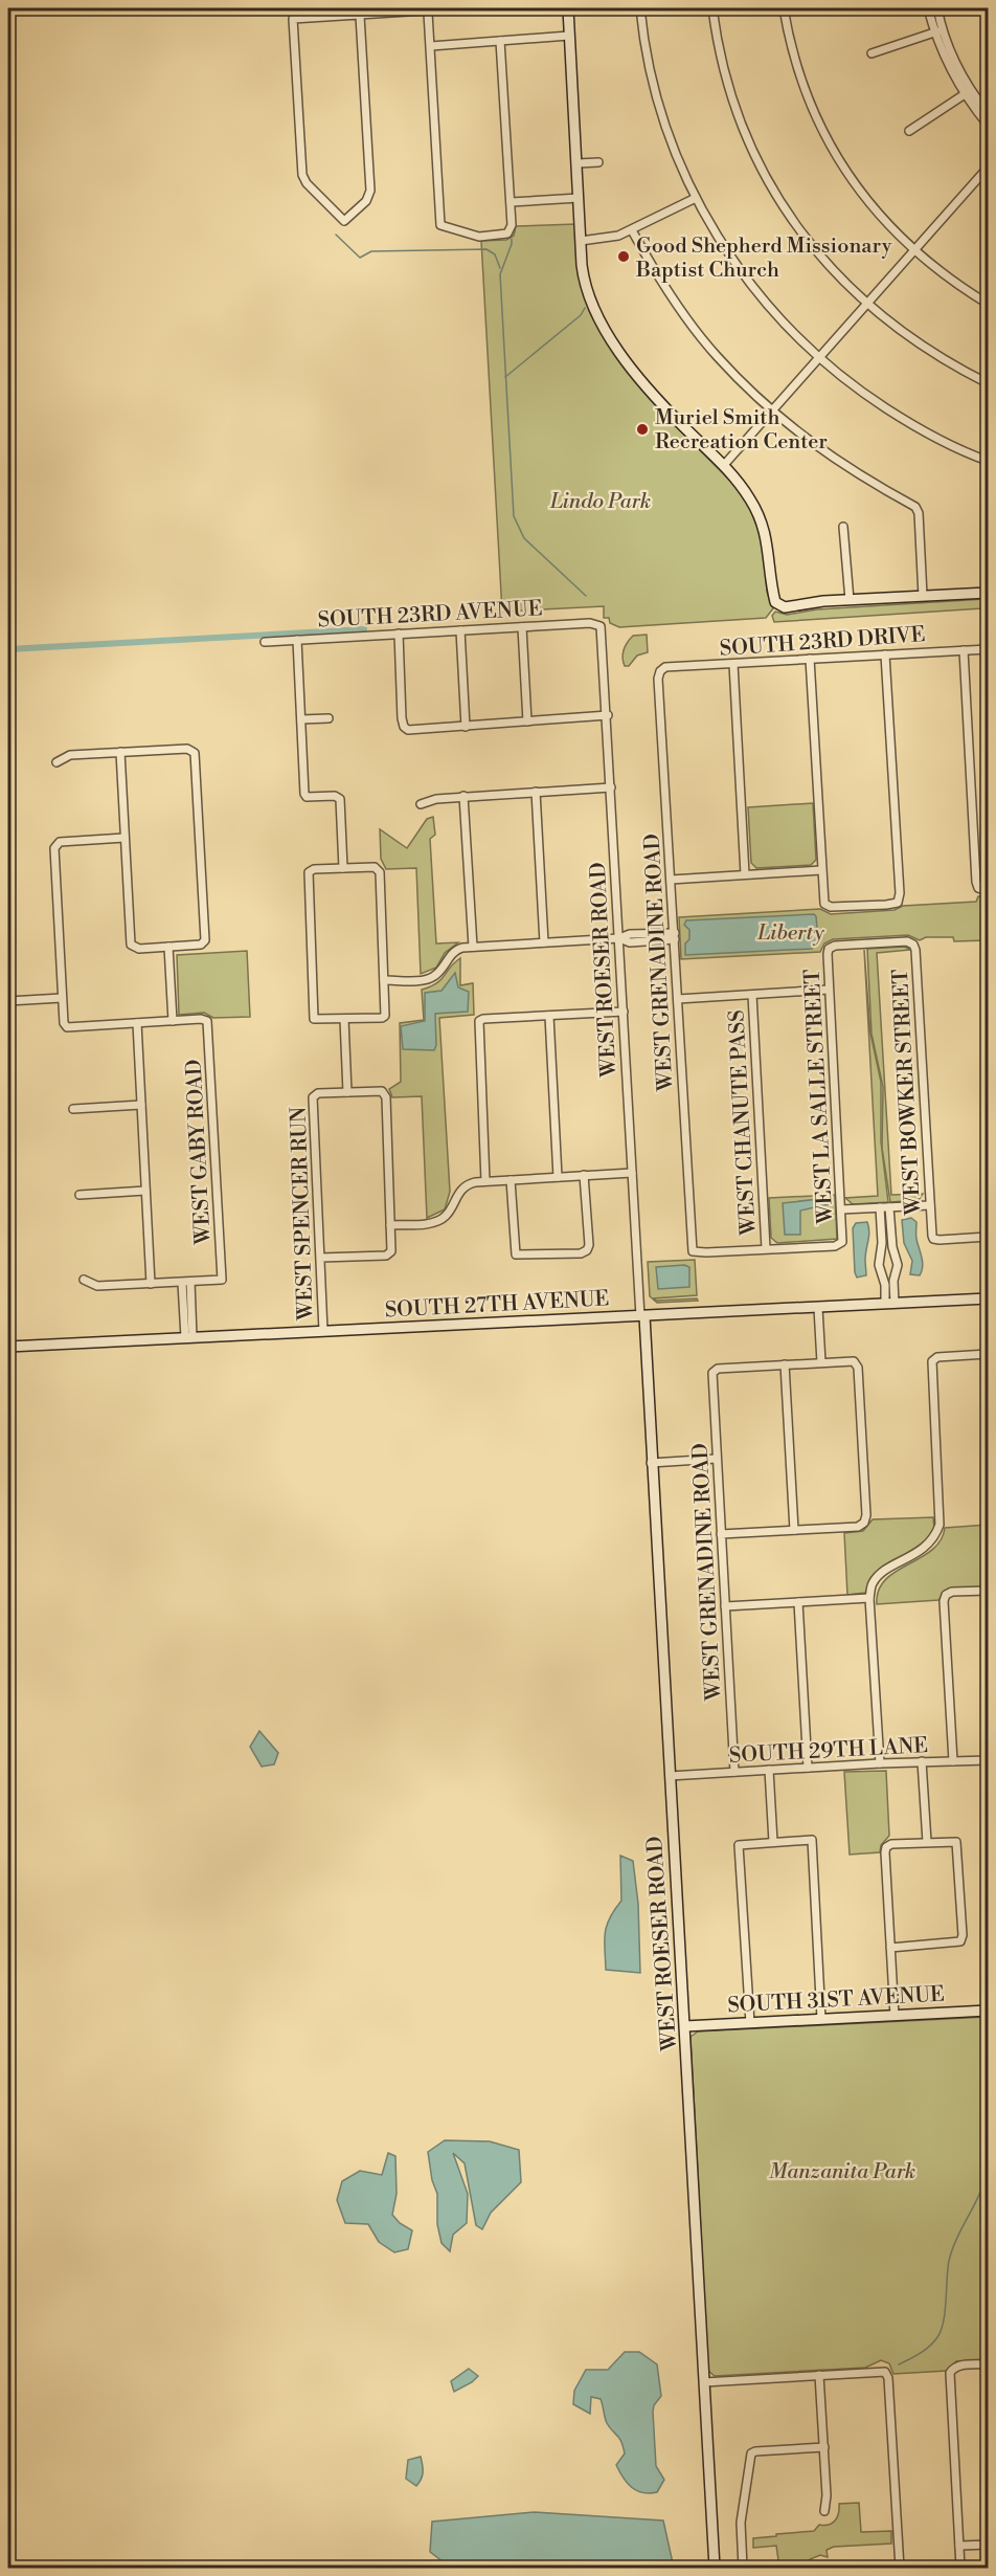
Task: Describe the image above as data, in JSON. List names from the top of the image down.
{
  "streets": {
    "street": [
      "SOUTH 23RD AVENUE",
      "SOUTH 23RD DRIVE",
      "WEST GRENADINE ROAD",
      "WEST ROESER ROAD",
      "WEST BOWKER STREET",
      "WEST LA SALLE STREET",
      "WEST CHANUTE PASS",
      "WEST GABY ROAD",
      "WEST SPENCER RUN",
      "SOUTH 27TH AVENUE",
      "SOUTH 29TH LANE",
      "SOUTH 31ST AVENUE"
    ]
  },
  "crossings": [
    ["SOUTH 23RD AVENUE", "WEST ROESER ROAD"],
    ["SOUTH 23RD DRIVE", "WEST GRENADINE ROAD"],
    ["WEST GRENADINE ROAD", "WEST LA SALLE STREET"],
    ["WEST GRENADINE ROAD", "WEST CHANUTE PASS"],
    ["WEST GRENADINE ROAD", "SOUTH 29TH LANE"],
    ["WEST ROESER ROAD", "SOUTH 27TH AVENUE"],
    ["WEST ROESER ROAD", "SOUTH 29TH LANE"],
    ["WEST ROESER ROAD", "SOUTH 31ST AVENUE"],
    ["WEST BOWKER STREET", "WEST LA SALLE STREET"],
    ["WEST LA SALLE STREET", "WEST CHANUTE PASS"],
    ["WEST SPENCER RUN", "SOUTH 27TH AVENUE"]
  ],
  "parks": ["Lindo Park", "Liberty", "Manzanita Park"],
  "places": ["Good Shepherd Missionary Baptist Church", "Muriel Smith Recreation Center"]
}
